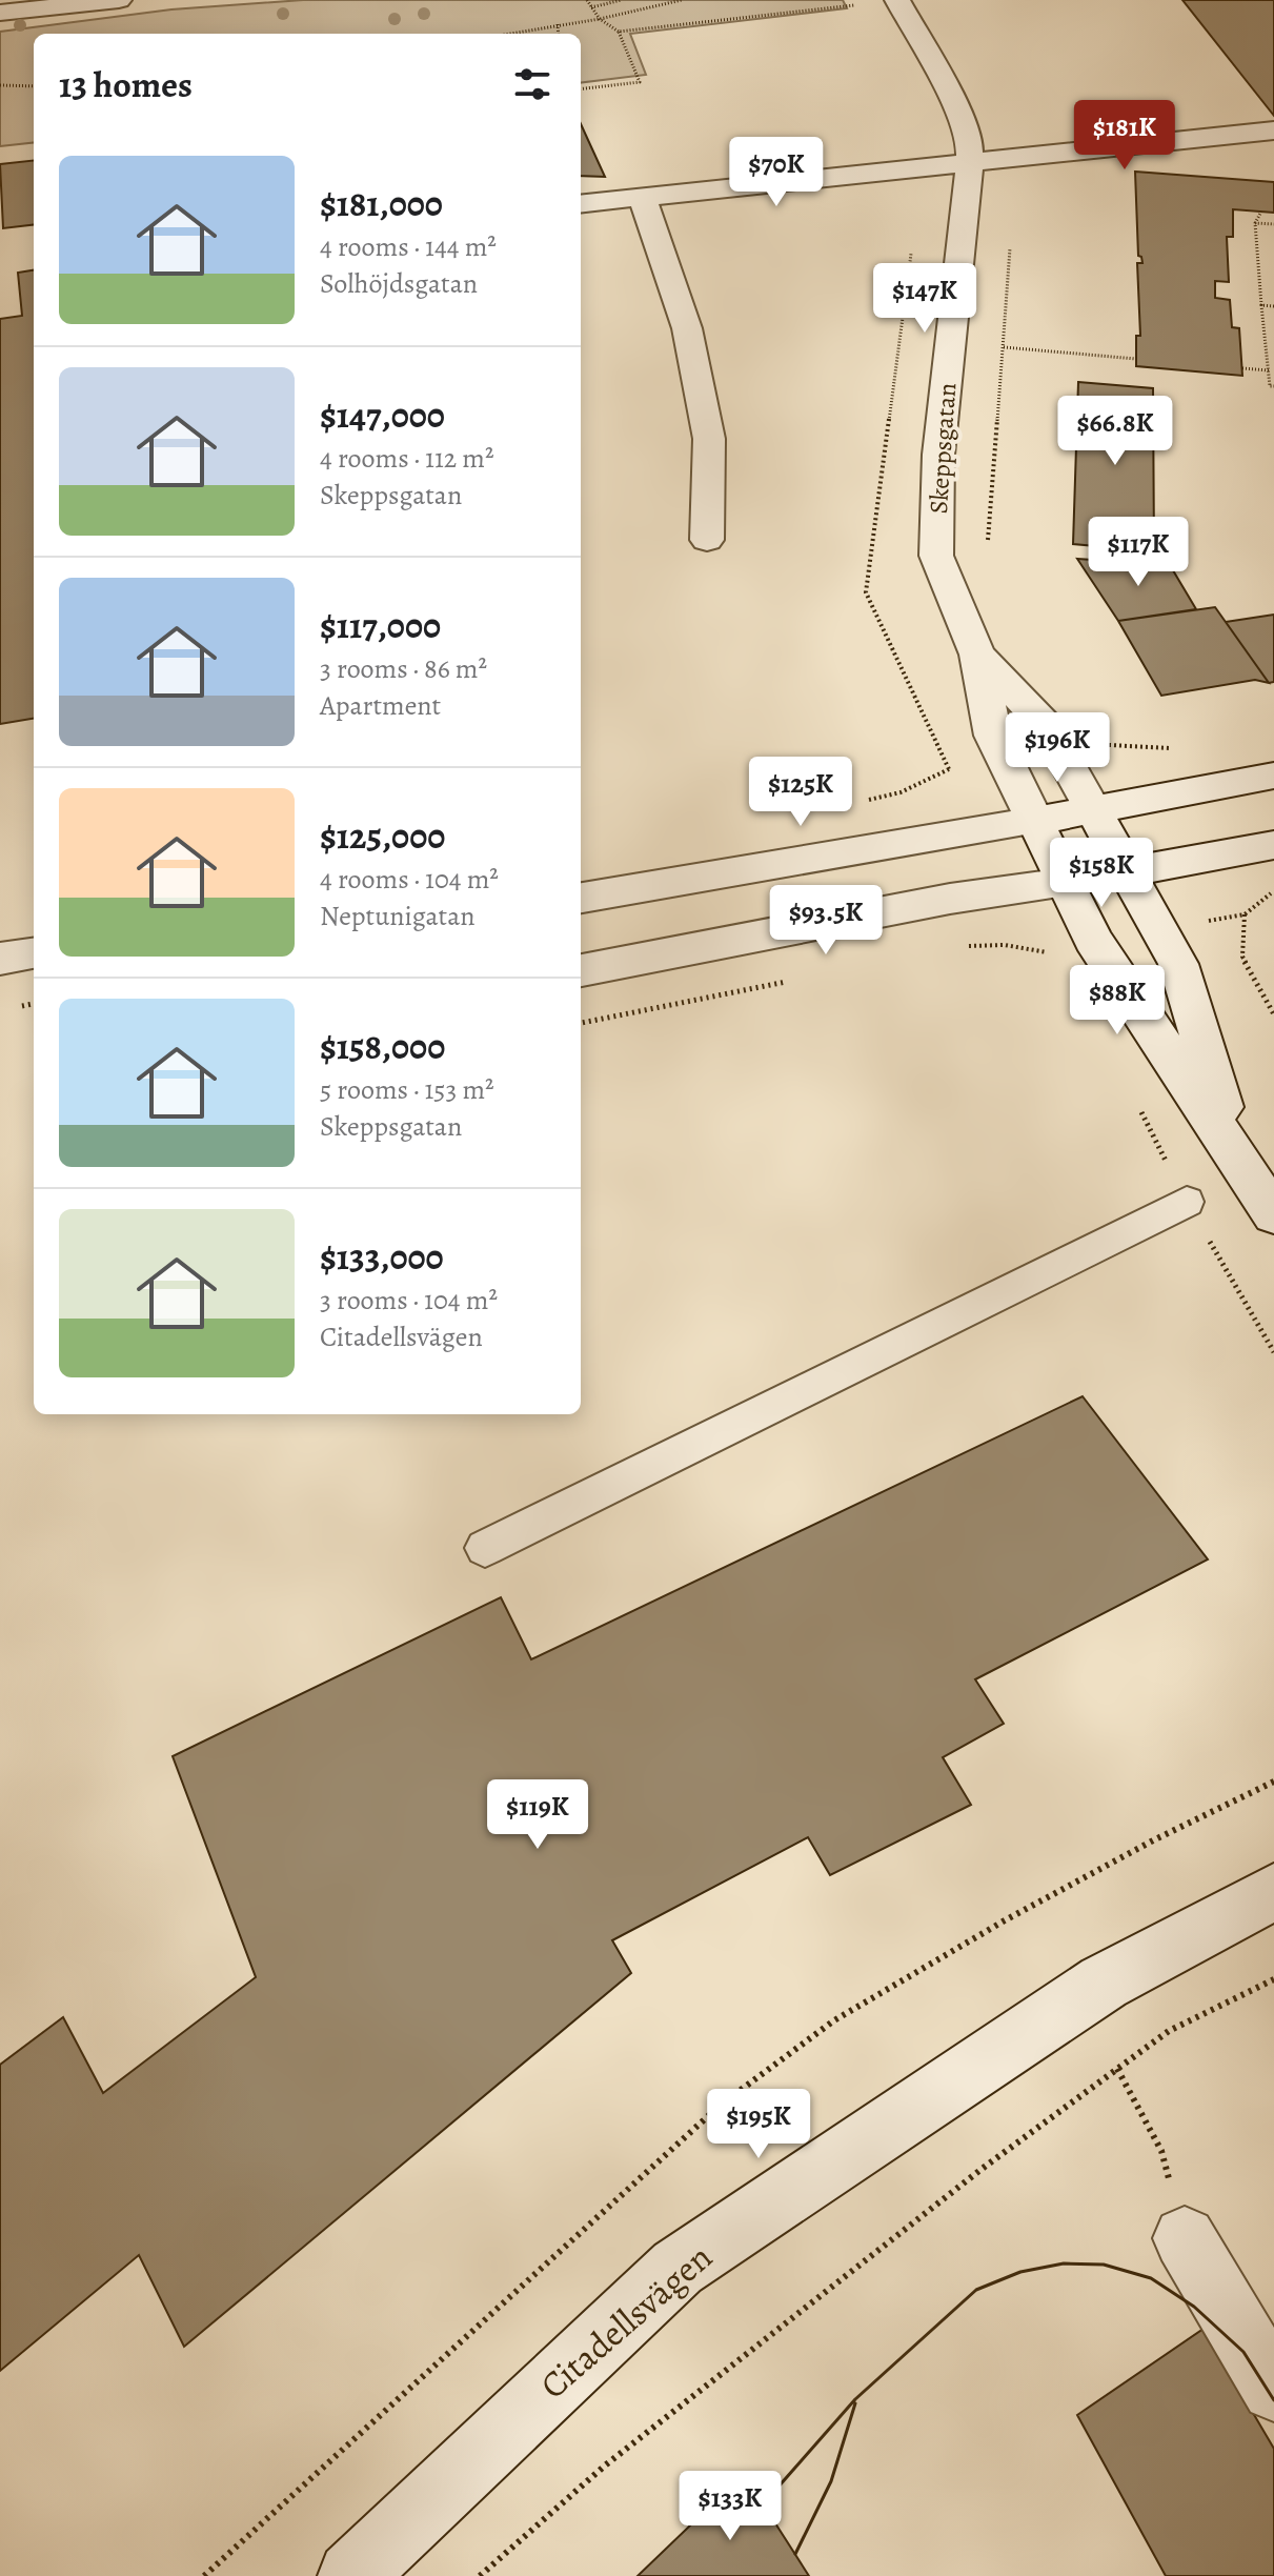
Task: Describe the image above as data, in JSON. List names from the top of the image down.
{
  "streets": {
    "street": ["Skeppsgatan", "Citadellsvägen"]
  },
  "page": {
    "heading": "13 homes",
    "price": [
      "$181K",
      "$70K",
      "$147K",
      "$66.8K",
      "$117K",
      "$196K",
      "$125K",
      "$158K",
      "$93.5K",
      "$88K",
      "$119K",
      "$195K",
      "$133K"
    ],
    "list": [
      {
        "name": "$181,000",
        "note": "4 rooms · 144 m² · Solhöjdsgatan"
      },
      {
        "name": "$147,000",
        "note": "4 rooms · 112 m² · Skeppsgatan"
      },
      {
        "name": "$117,000",
        "note": "3 rooms · 86 m² · Apartment"
      },
      {
        "name": "$125,000",
        "note": "4 rooms · 104 m² · Neptunigatan"
      },
      {
        "name": "$158,000",
        "note": "5 rooms · 153 m² · Skeppsgatan"
      },
      {
        "name": "$133,000",
        "note": "3 rooms · 104 m² · Citadellsvägen"
      }
    ]
  }
}
